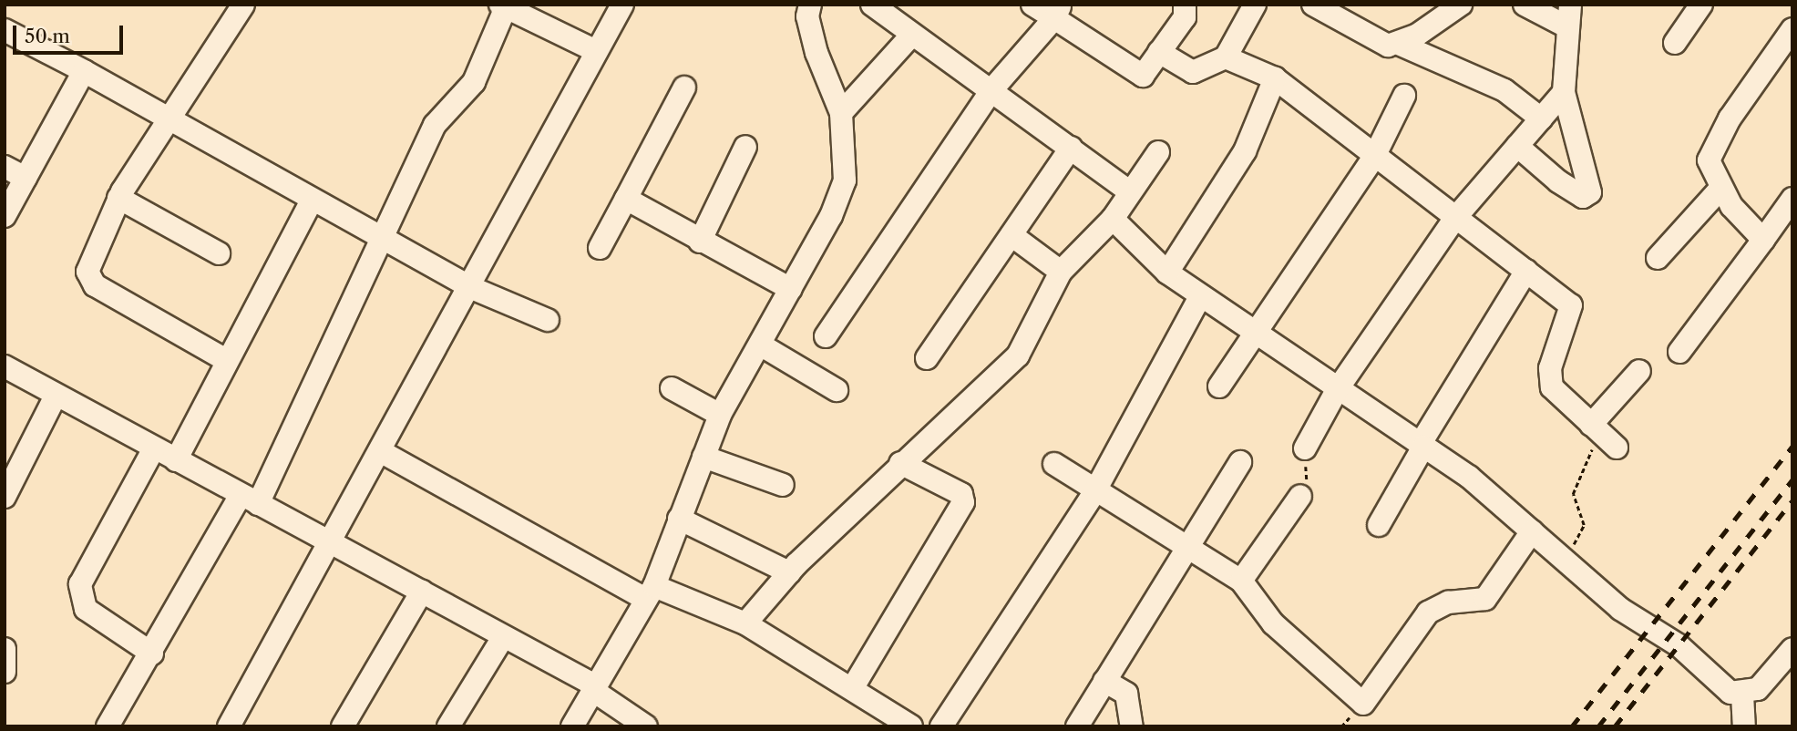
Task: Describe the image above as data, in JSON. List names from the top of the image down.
{
  "scale_bar": "50 m"
}
